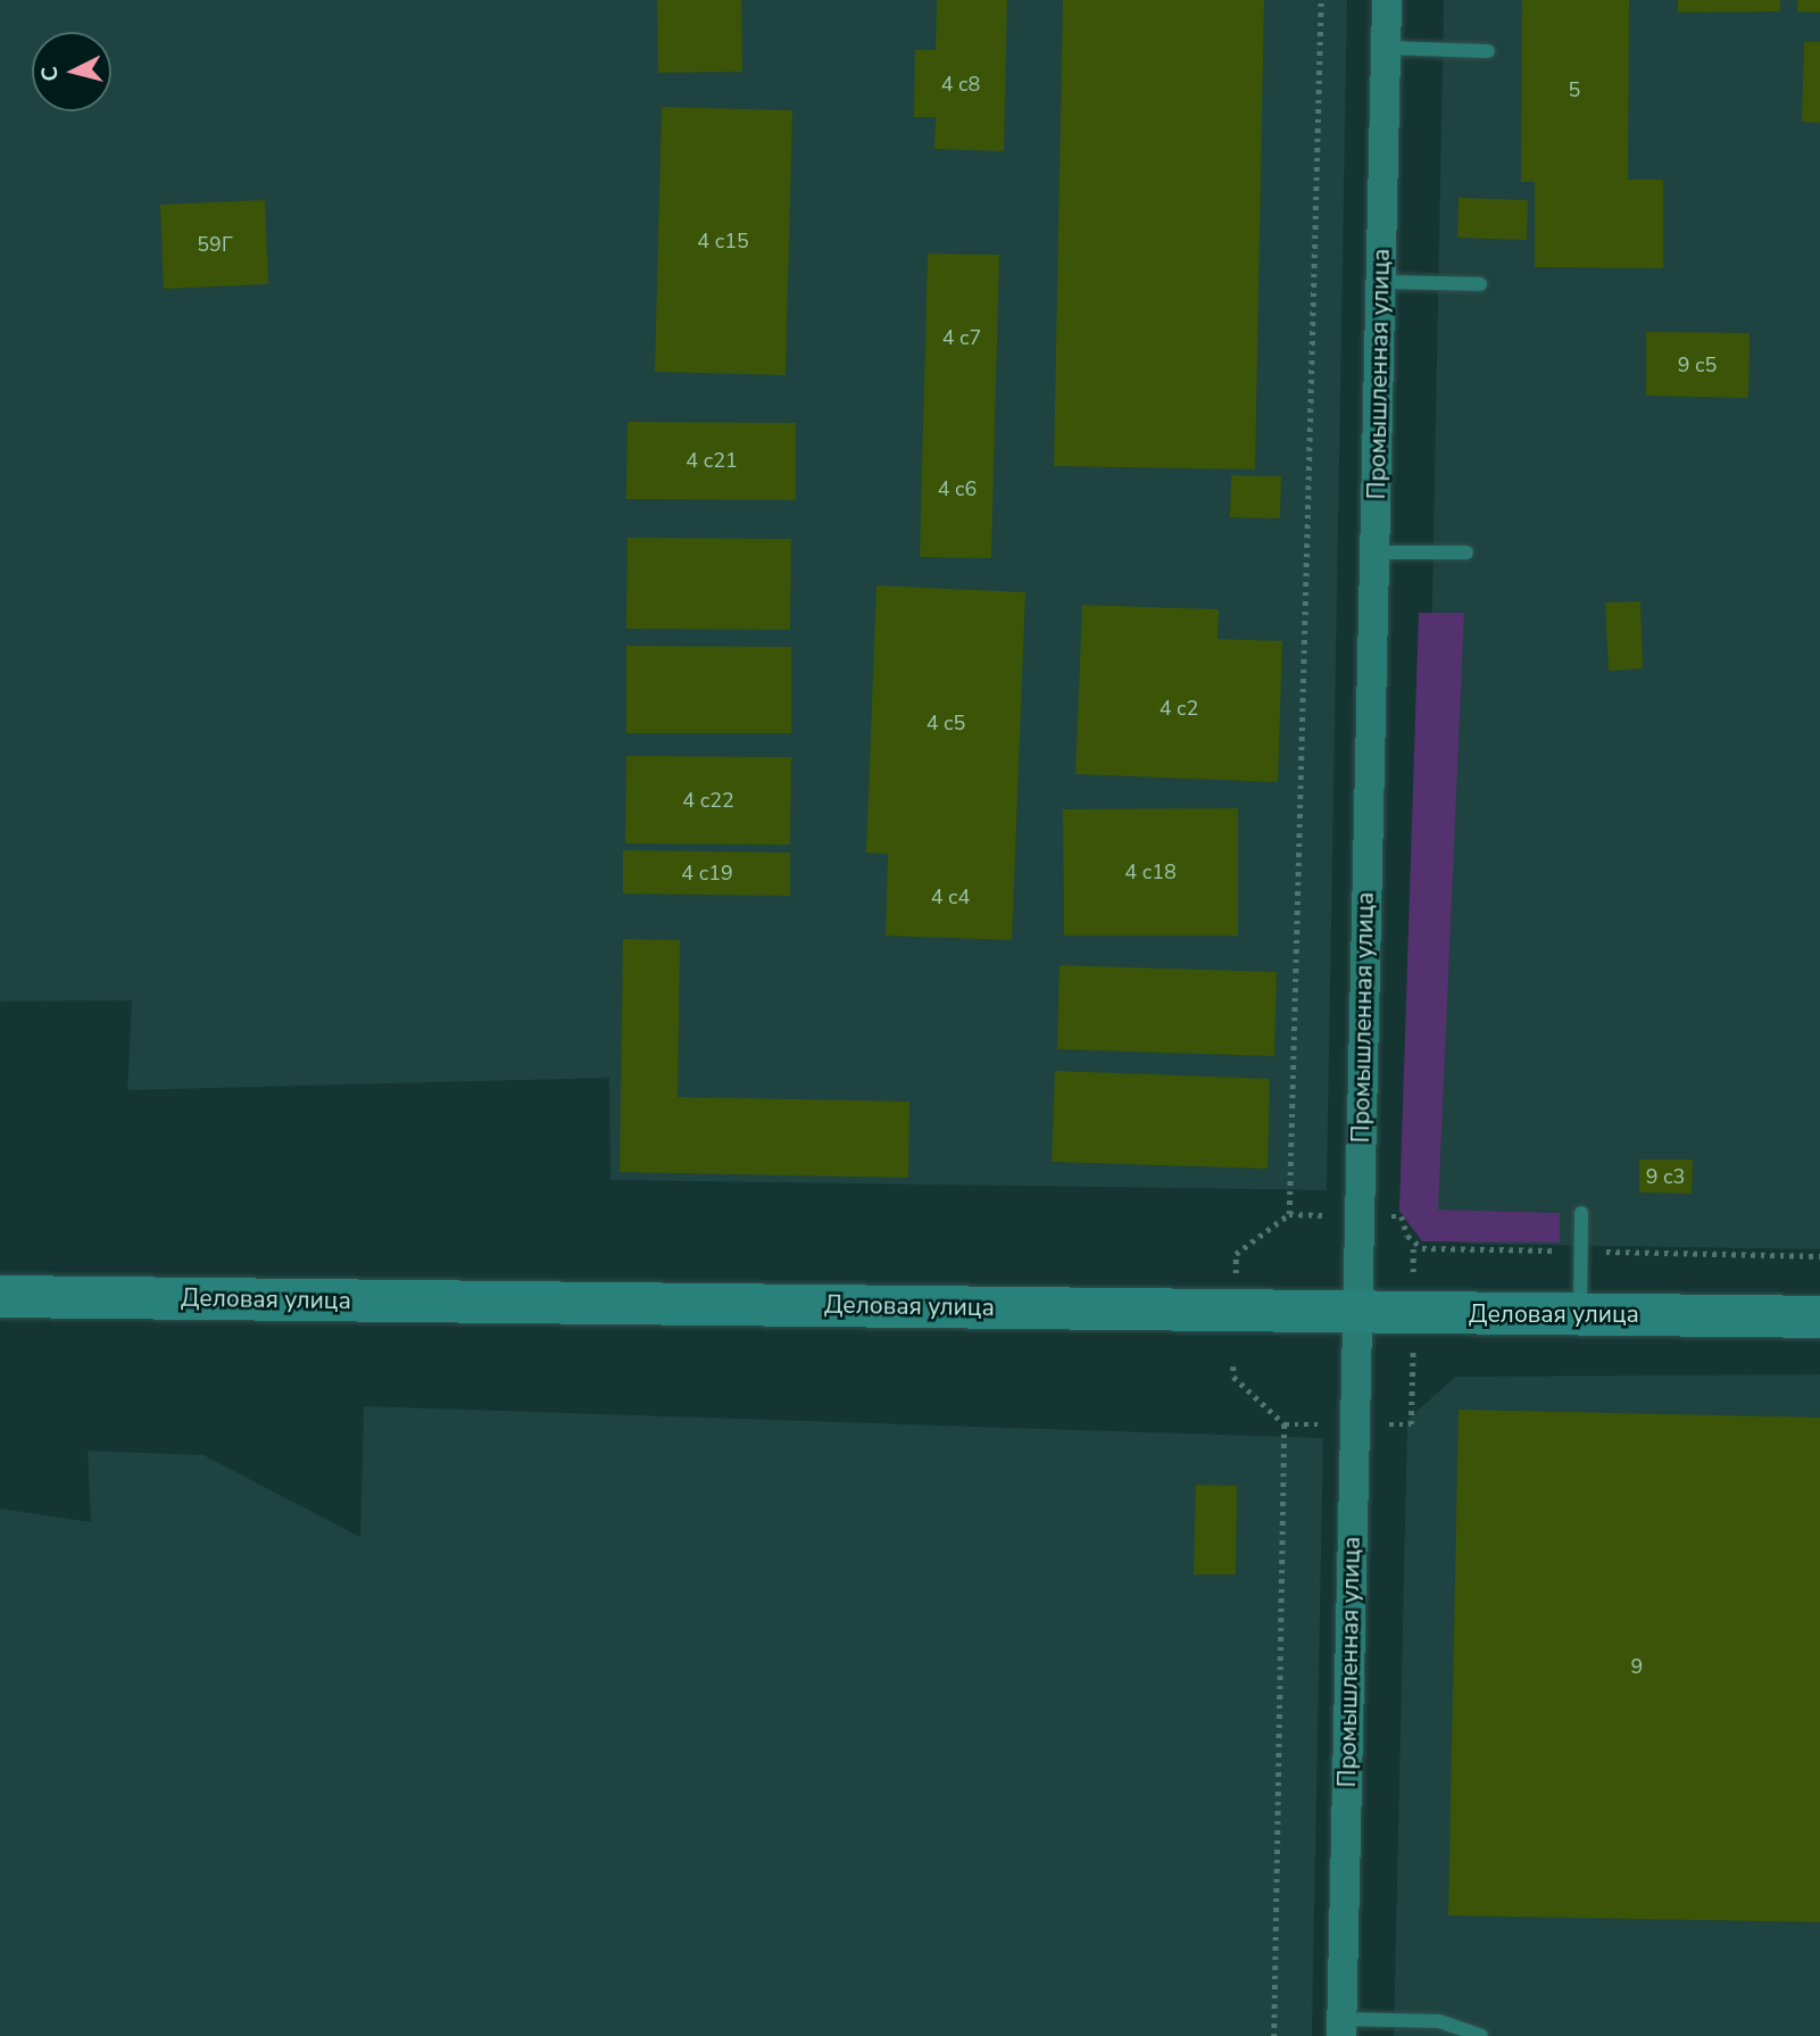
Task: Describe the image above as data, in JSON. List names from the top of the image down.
{
  "streets": {
    "street": ["Промышленная улица", "Деловая улица"]
  },
  "crossings": [
    ["Промышленная улица", "Деловая улица"]
  ],
  "house_numbers": [
    "4 с8",
    "5",
    "4 с15",
    "59Г",
    "4 с7",
    "9 с5",
    "4 с21",
    "4 с6",
    "4 с2",
    "4 с5",
    "4 с22",
    "4 с18",
    "4 с19",
    "4 с4",
    "9 с3",
    "9"
  ],
  "north": "left"
}
